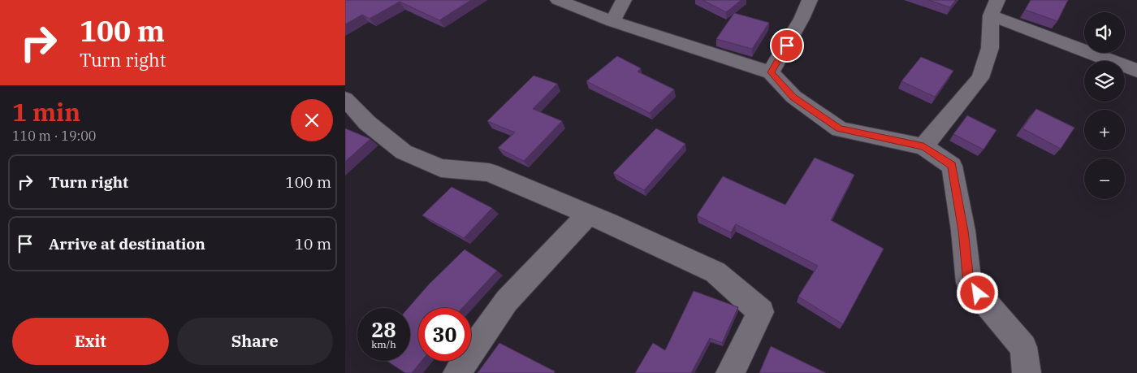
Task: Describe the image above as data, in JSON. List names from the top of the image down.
{
  "page": {
    "turn": ["100 m", "Turn right"],
    "map_buttons": ["+", "−"],
    "heading": ["1 min", "110 m · 19:00"],
    "list": [
      {
        "name": "Turn right",
        "value": "100 m"
      },
      {
        "name": "Arrive at destination",
        "value": "10 m"
      }
    ],
    "speed": "28 km/h",
    "limit": "30",
    "buttons": ["Exit", "Share"]
  }
}
